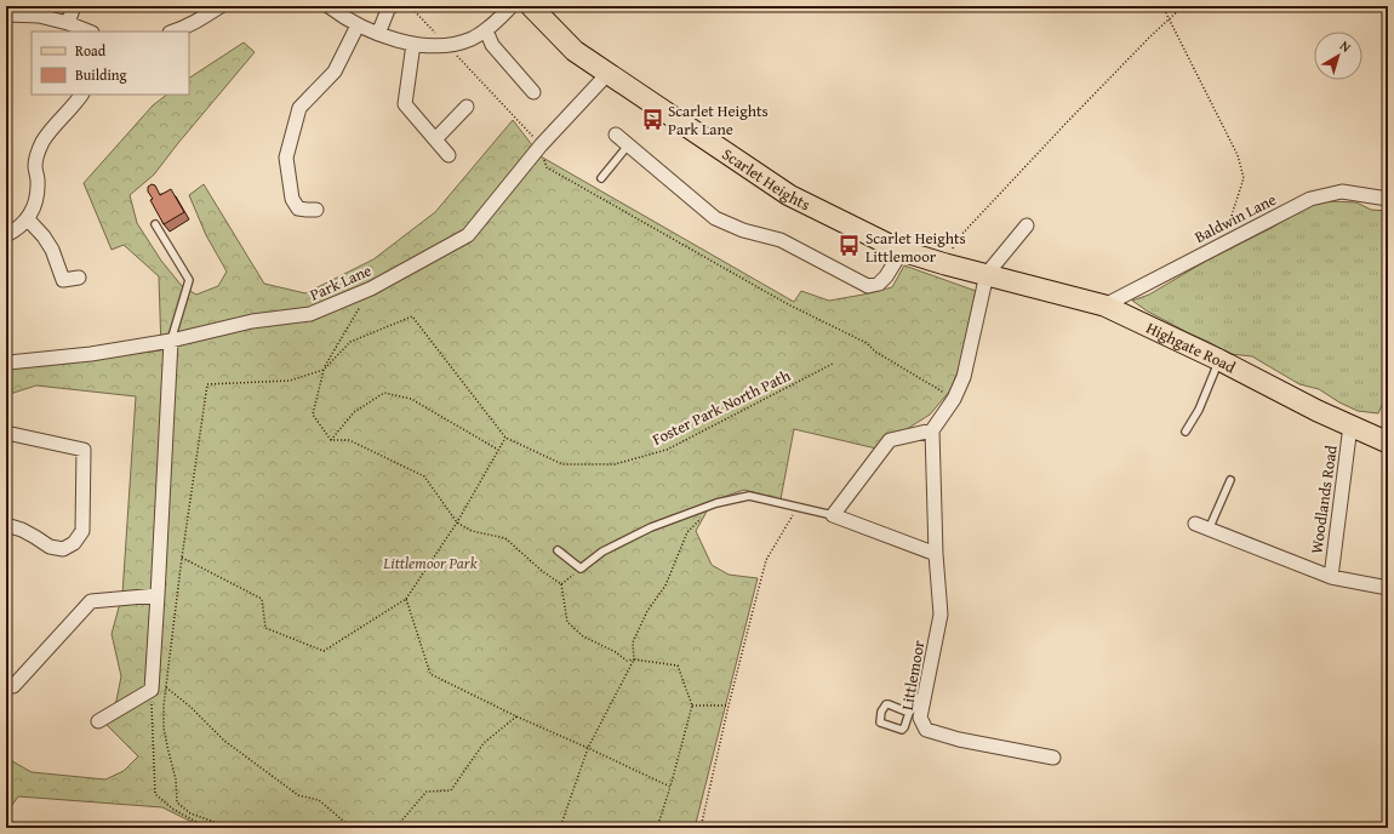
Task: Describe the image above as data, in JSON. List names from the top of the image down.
{
  "streets": {
    "main road": ["Scarlet Heights", "Highgate Road"],
    "street": [
      "Baldwin Lane",
      "Park Lane",
      "Woodlands Road",
      "Littlemoor"
    ],
    "path": ["Foster Park North Path"]
  },
  "crossings": [
    ["Scarlet Heights", "Park Lane"],
    ["Scarlet Heights", "Highgate Road"],
    ["Baldwin Lane", "Highgate Road"],
    ["Highgate Road", "Woodlands Road"]
  ],
  "parks": ["Littlemoor Park"],
  "places": {
    "bus stop": ["Scarlet Heights Park Lane", "Scarlet Heights Littlemoor"]
  },
  "legend": ["Road", "Building"],
  "north": "top right"
}
